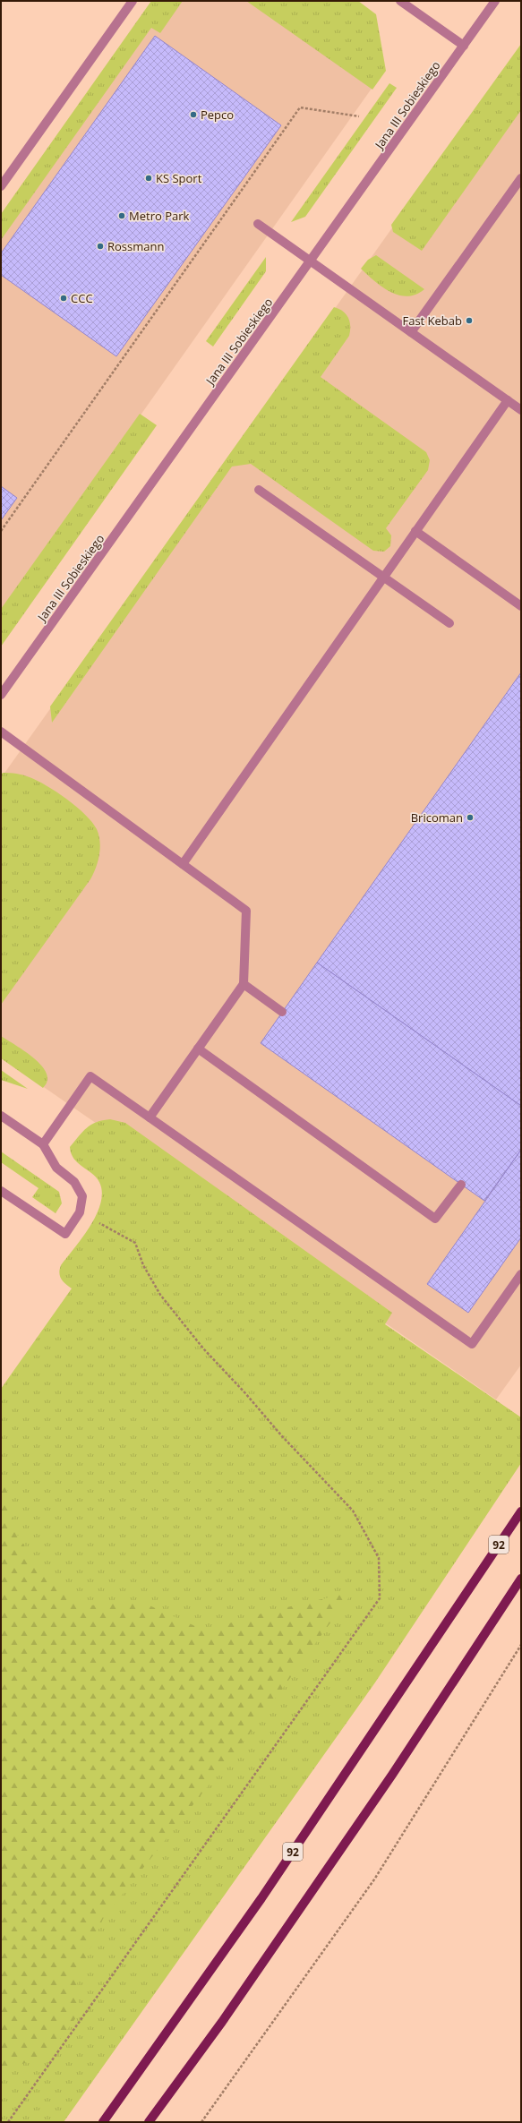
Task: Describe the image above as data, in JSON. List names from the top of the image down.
{
  "streets": {
    "main road": ["92"],
    "street": ["Jana III Sobieskiego"]
  },
  "places": [
    "Pepco",
    "KS Sport",
    "Metro Park",
    "Rossmann",
    "CCC",
    "Fast Kebab",
    "Bricoman"
  ]
}
